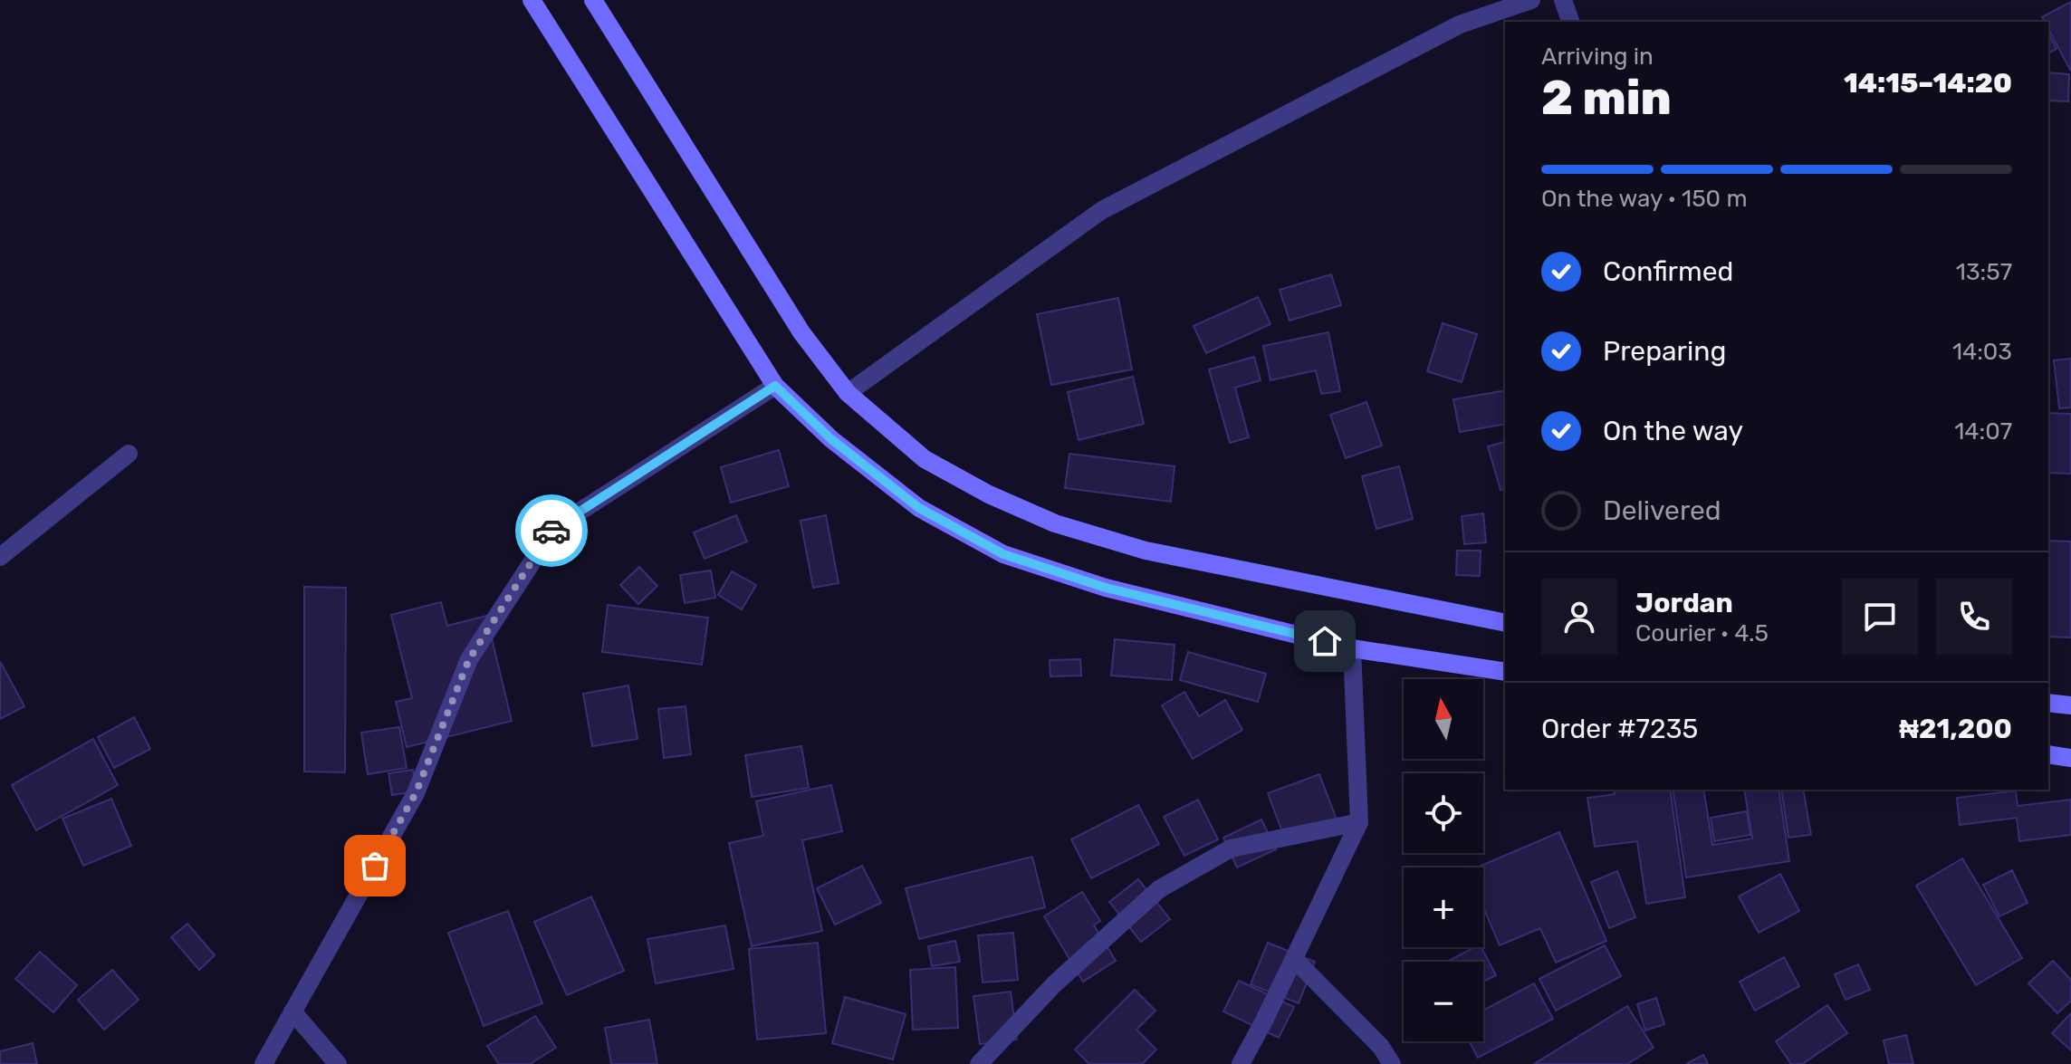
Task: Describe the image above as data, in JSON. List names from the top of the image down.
{
  "north": "top",
  "page": {
    "heading": ["2 min", "Arriving in", "14:15–14:20"],
    "panel": [
      "Jordan",
      "Courier · 4.5",
      "Order #7235",
      "₦21,200"
    ],
    "bar": "On the way · 150 m",
    "list": [
      ["Confirmed", "13:57"],
      ["Preparing", "14:03"],
      ["On the way", "14:07"],
      "Delivered"
    ],
    "map_buttons": ["+", "−"]
  }
}
